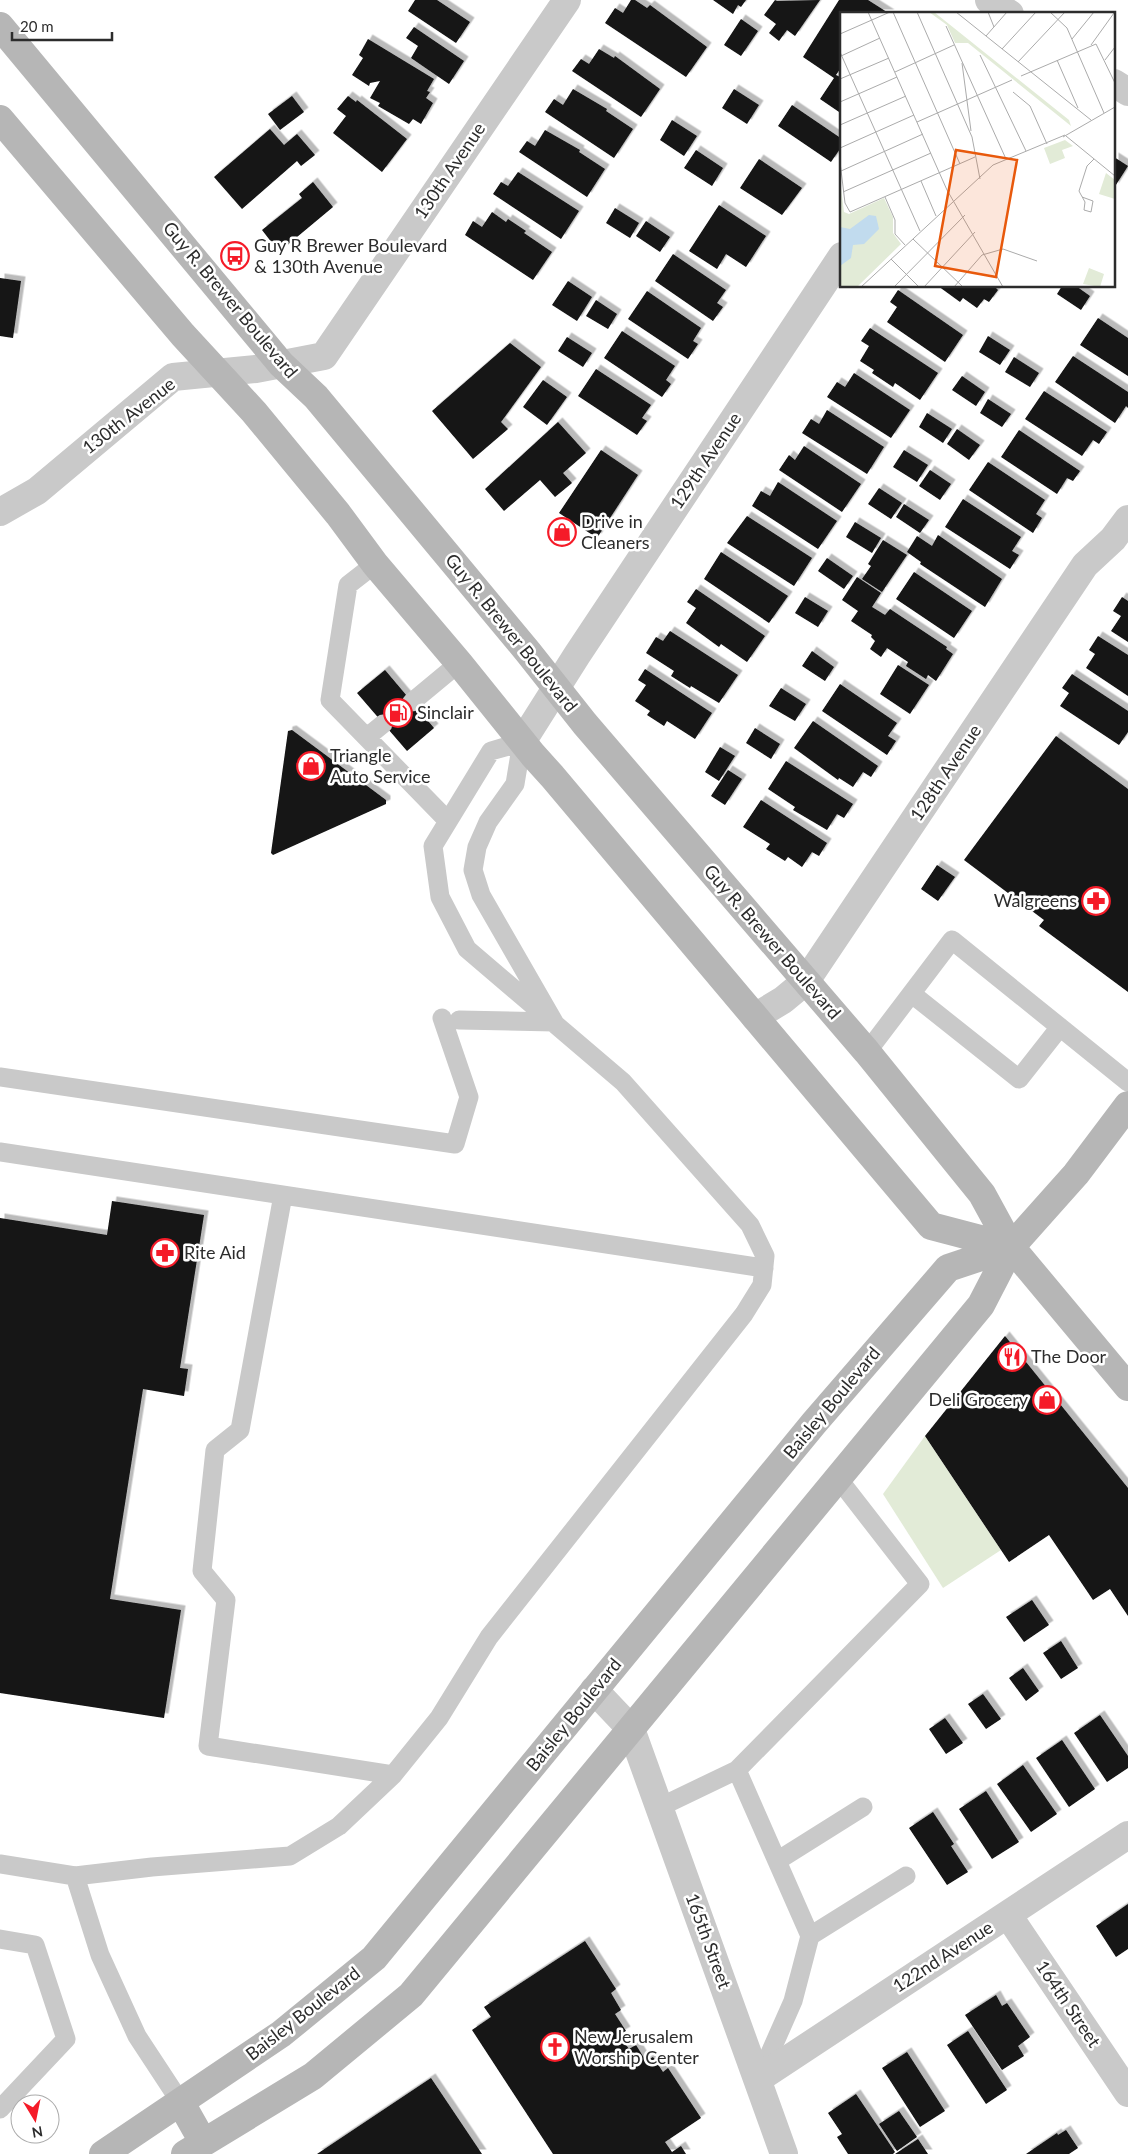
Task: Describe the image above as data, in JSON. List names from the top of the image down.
{
  "streets": {
    "main road": ["Guy R. Brewer Boulevard", "Baisley Boulevard"],
    "street": [
      "130th Avenue",
      "129th Avenue",
      "128th Avenue",
      "165th Street",
      "122nd Avenue",
      "164th Street"
    ]
  },
  "crossings": [
    ["130th Avenue", "Guy R. Brewer Boulevard"],
    ["Guy R. Brewer Boulevard", "129th Avenue"],
    ["Guy R. Brewer Boulevard", "128th Avenue"],
    ["Guy R. Brewer Boulevard", "Baisley Boulevard"],
    ["Baisley Boulevard", "165th Street"],
    ["165th Street", "122nd Avenue"],
    ["122nd Avenue", "164th Street"]
  ],
  "places": {
    "bus stop": ["Guy R Brewer Boulevard & 130th Avenue"],
    "shop": ["Drive in Cleaners", "Triangle Auto Service", "Deli Grocery"],
    "fuel station": ["Sinclair"],
    "pharmacy": ["Walgreens", "Rite Aid"],
    "restaurant": ["The Door"],
    "church": ["New Jerusalem Worship Center"]
  },
  "scale_bar": "20 m",
  "north": "bottom"
}
